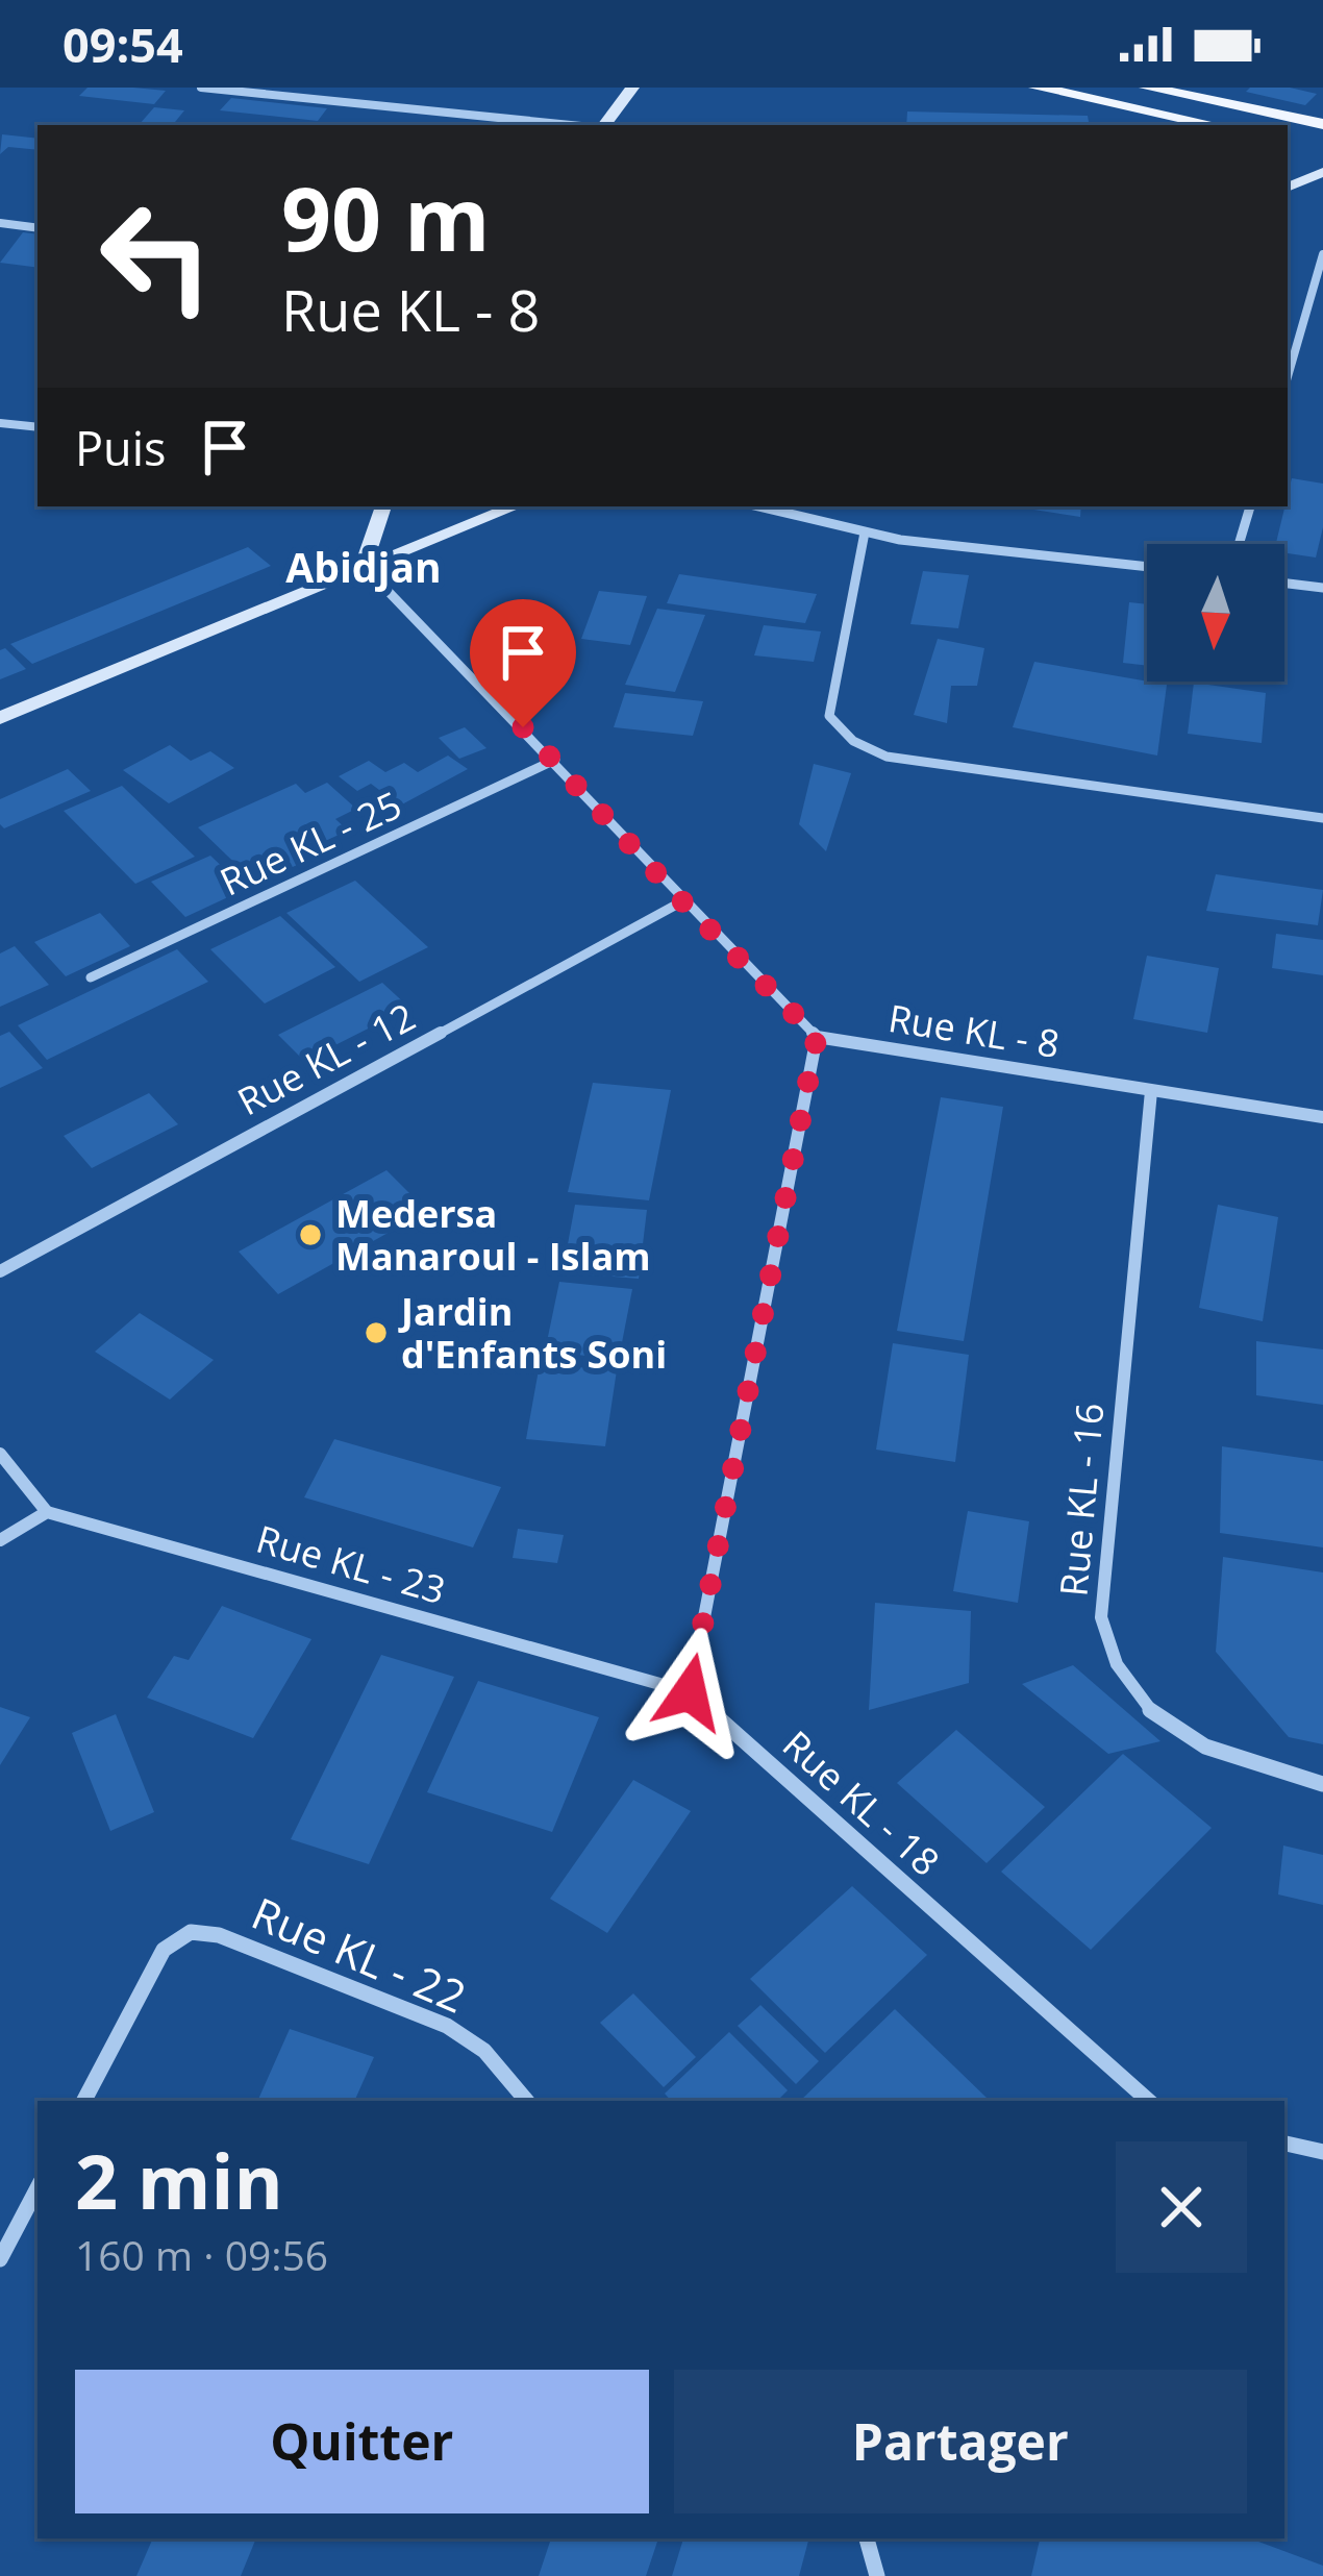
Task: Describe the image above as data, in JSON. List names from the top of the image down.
{
  "streets": {
    "street": [
      "Rue KL - 25",
      "Rue KL - 8",
      "Rue KL - 12",
      "Rue KL - 16",
      "Rue KL - 23",
      "Rue KL - 18",
      "Rue KL - 22"
    ]
  },
  "crossings": [
    ["Rue KL - 8", "Rue KL - 16"],
    ["Rue KL - 23", "Rue KL - 18"]
  ],
  "districts": ["Abidjan"],
  "places": ["Medersa Manaroul - Islam", "Jardin d'Enfants Soni"],
  "north": "bottom",
  "page": {
    "status": "09:54",
    "turn": ["90 m", "Rue KL - 8"],
    "then": "Puis",
    "heading": ["2 min", "160 m · 09:56"],
    "buttons": ["Quitter", "Partager"]
  }
}
